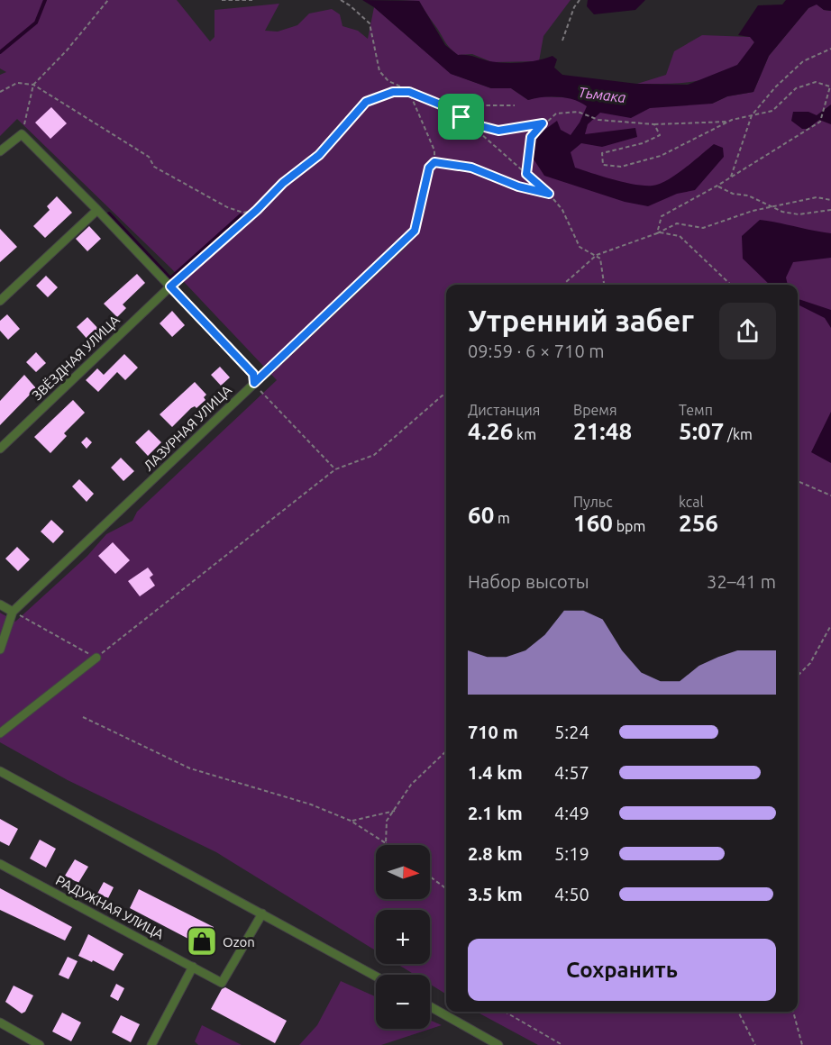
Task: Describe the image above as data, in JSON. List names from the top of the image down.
{
  "streets": {
    "street": ["ЗВЁЗДНАЯ УЛИЦА", "ЛАЗУРНАЯ УЛИЦА", "РАДУЖНАЯ УЛИЦА"]
  },
  "water": ["Тьмака"],
  "places": {
    "shop": ["Ozon"]
  },
  "north": "right",
  "page": {
    "heading": ["Утренний забег", "09:59 · 6 × 710 m"],
    "stats": [
      ["Дистанция", "4.26 km"],
      ["Время", "21:48"],
      ["Темп", "5:07 /km"],
      ["60 m"],
      ["Пульс", "160 bpm"],
      ["kcal", "256"]
    ],
    "chart": ["Набор высоты", "32–41 m"],
    "list": [
      {
        "name": "710 m",
        "note": "5:24"
      },
      {
        "name": "1.4 km",
        "note": "4:57"
      },
      {
        "name": "2.1 km",
        "note": "4:49"
      },
      {
        "name": "2.8 km",
        "note": "5:19"
      },
      {
        "name": "3.5 km",
        "note": "4:50"
      }
    ],
    "map_buttons": ["+", "−"],
    "buttons": "Сохранить"
  }
}
